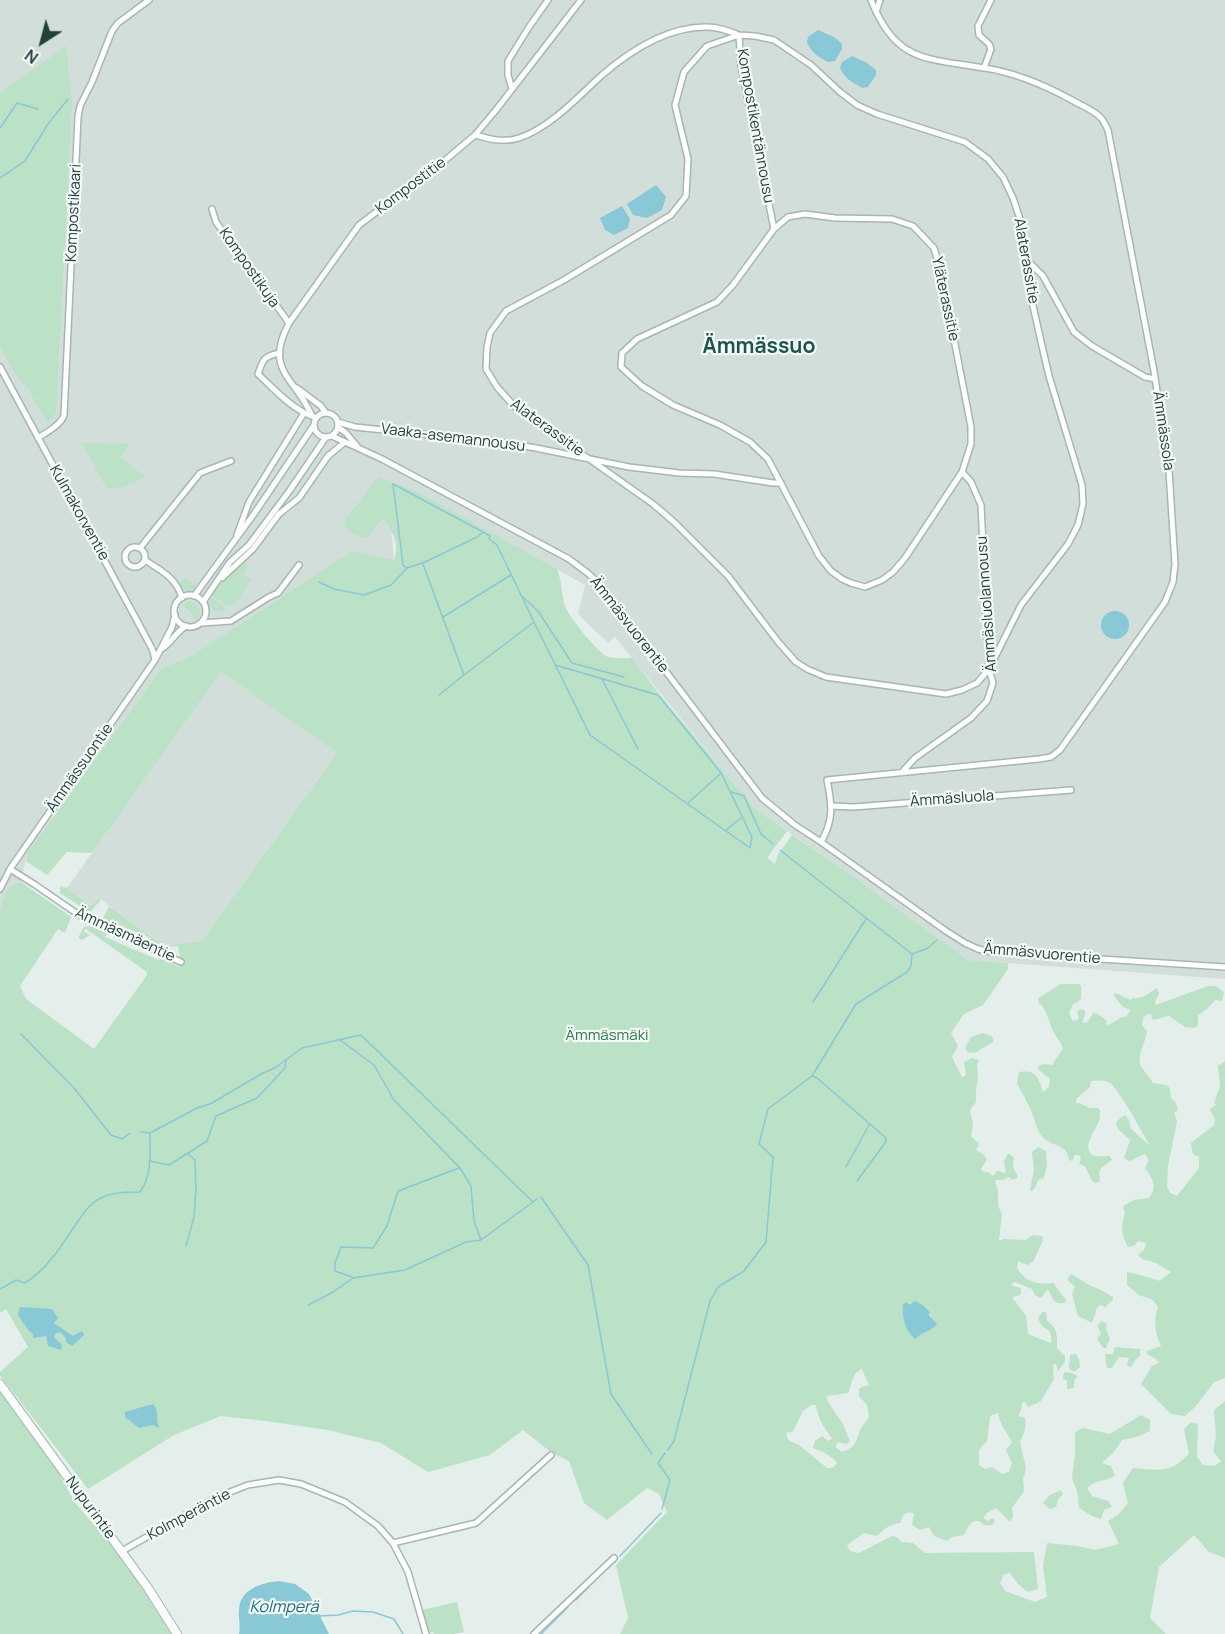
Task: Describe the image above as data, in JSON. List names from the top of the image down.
{
  "streets": {
    "main road": ["Nupurintie"],
    "street": [
      "Kompostikentännousu",
      "Kompostitie",
      "Kompostikaari",
      "Alaterassitie",
      "Kompostikuja",
      "Yläterassitie",
      "Ämmässola",
      "Vaaka-asemannousu",
      "Kulmakorventie",
      "Ämmäsluolannousu",
      "Ämmäsvuorentie",
      "Ämmässuontie",
      "Ämmäsluola",
      "Ämmäsmäentie",
      "Kolmperäntie"
    ]
  },
  "crossings": [
    ["Kompostikentännousu", "Kompostitie"],
    ["Kompostikentännousu", "Alaterassitie"],
    ["Kompostikentännousu", "Yläterassitie"],
    ["Kompostitie", "Kompostikuja"],
    ["Kompostikaari", "Kulmakorventie"],
    ["Alaterassitie", "Vaaka-asemannousu"],
    ["Alaterassitie", "Ämmäsluolannousu"],
    ["Yläterassitie", "Vaaka-asemannousu"],
    ["Yläterassitie", "Ämmäsluolannousu"],
    ["Ämmässola", "Ämmäsluolannousu"],
    ["Ämmässola", "Ämmäsluola"],
    ["Vaaka-asemannousu", "Ämmäsvuorentie"],
    ["Kulmakorventie", "Ämmässuontie"],
    ["Ämmässuontie", "Ämmäsmäentie"],
    ["Nupurintie", "Kolmperäntie"]
  ],
  "districts": ["Ämmässuo"],
  "water": ["Kolmperä"],
  "parks": ["Ämmäsmäki"],
  "north": "bottom left"
}
